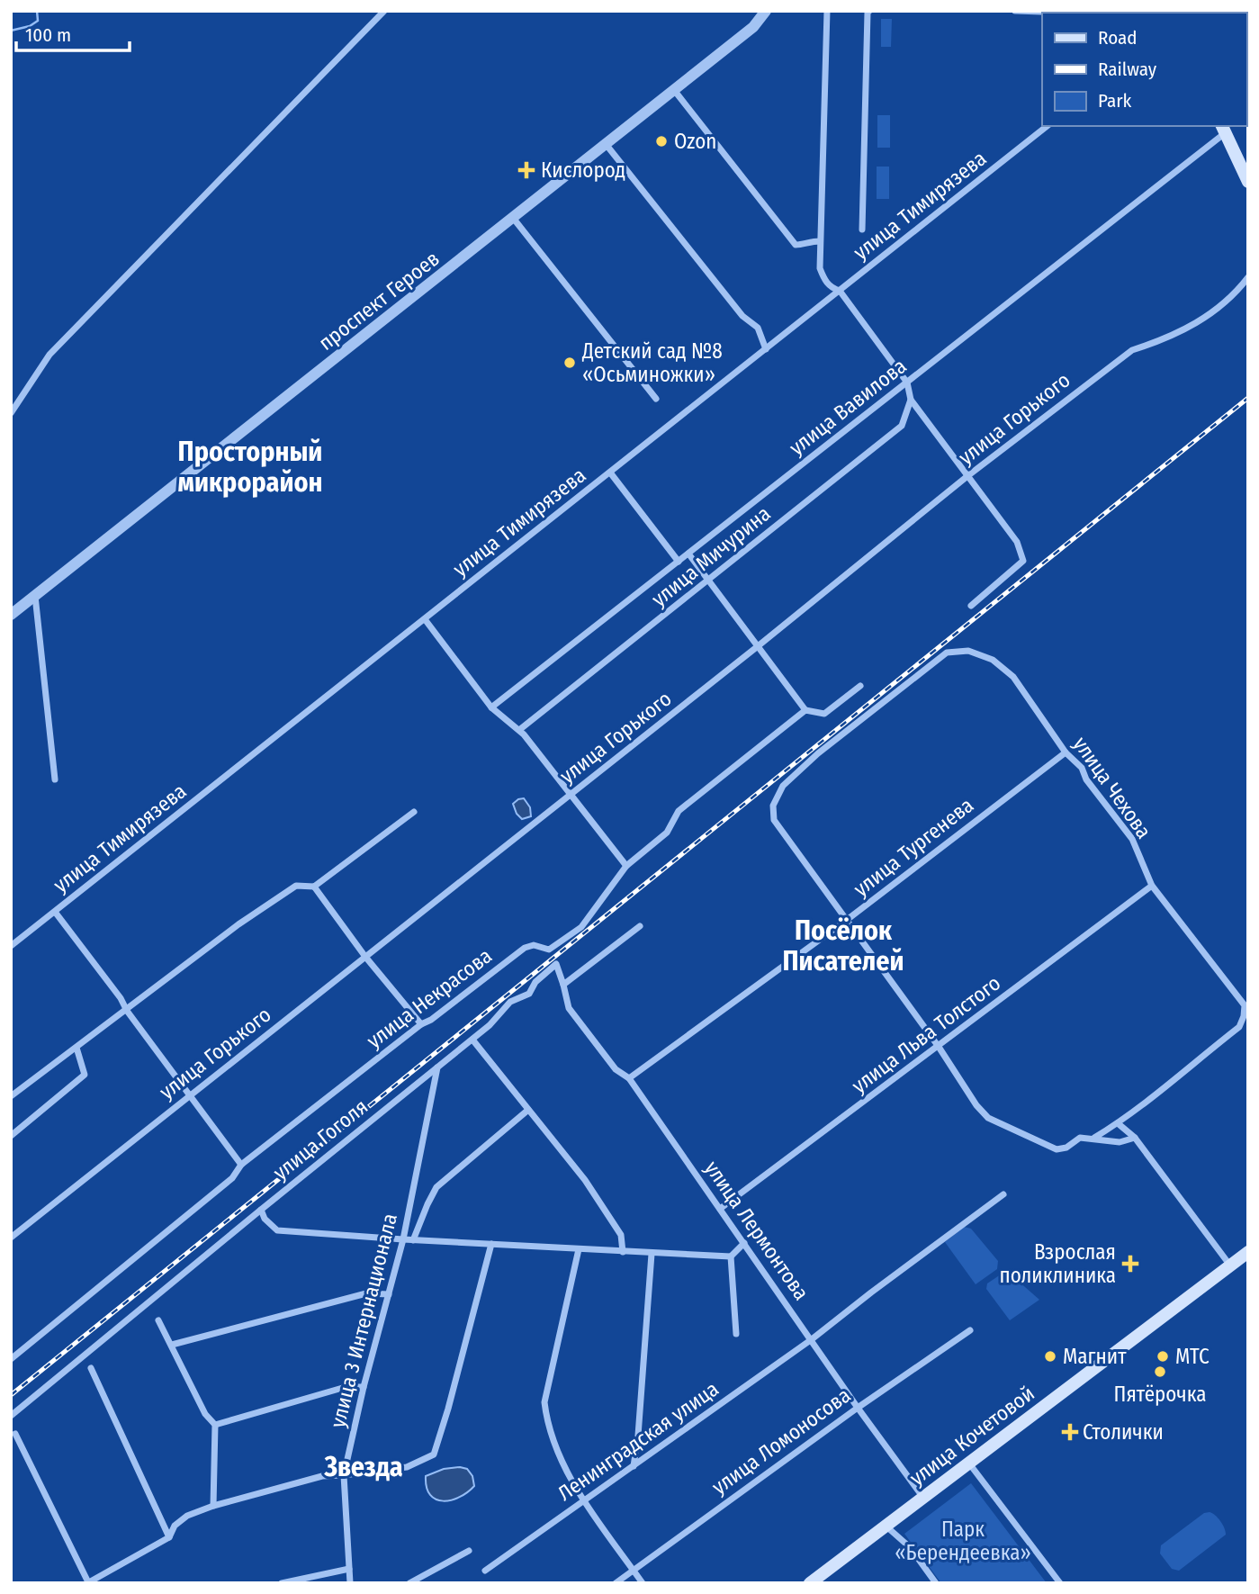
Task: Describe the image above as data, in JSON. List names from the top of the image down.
{
  "streets": {
    "main road": ["улица Кочетовой"],
    "street": [
      "улица Тимирязева",
      "проспект Героев",
      "улица Вавилова",
      "улица Горького",
      "улица Мичурина",
      "улица Чехова",
      "улица Тургенева",
      "улица Некрасова",
      "улица Льва Толстого",
      "улица Гоголя",
      "улица Лермонтова",
      "улица 3 Интернационала",
      "Ленинградская улица",
      "улица Ломоносова"
    ]
  },
  "crossings": [
    ["улица Чехова", "улица Тургенева"],
    ["улица Чехова", "улица Льва Толстого"],
    ["улица Тургенева", "улица Лермонтова"],
    ["улица Льва Толстого", "улица Лермонтова"],
    ["улица Гоголя", "улица Лермонтова"],
    ["улица Гоголя", "улица 3 Интернационала"],
    ["улица Лермонтова", "улица Кочетовой"],
    ["улица Лермонтова", "Ленинградская улица"],
    ["улица Лермонтова", "улица Ломоносова"]
  ],
  "districts": ["Просторный микрорайон", "Посёлок Писателей", "Звезда"],
  "parks": ["Парк «Берендеевка»"],
  "places": {
    "other": [
      "Ozon",
      "Детский сад №8 «Осьминожки»",
      "Магнит",
      "МТС",
      "Пятёрочка"
    ],
    "health": ["Кислород", "Взрослая поликлиника", "Столички"]
  },
  "legend": ["Road", "Railway", "Park"],
  "scale_bar": "100 m"
}
